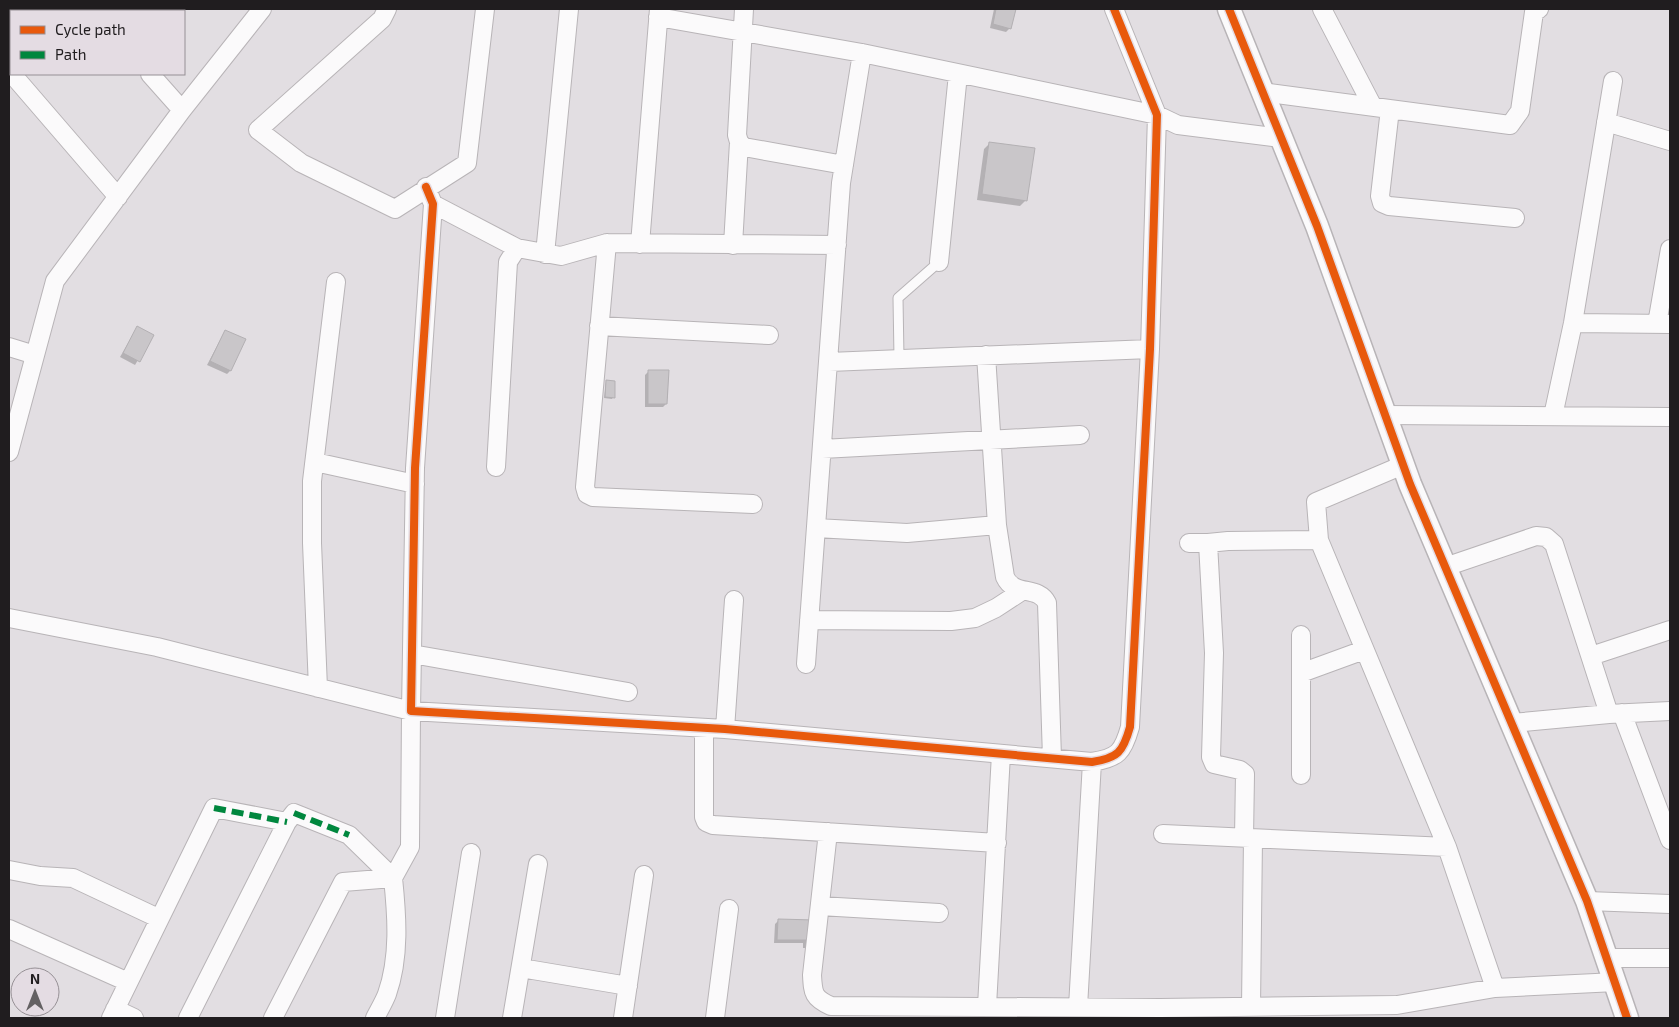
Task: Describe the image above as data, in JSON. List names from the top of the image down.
{
  "legend": ["Cycle path", "Path"],
  "north": "top"
}
